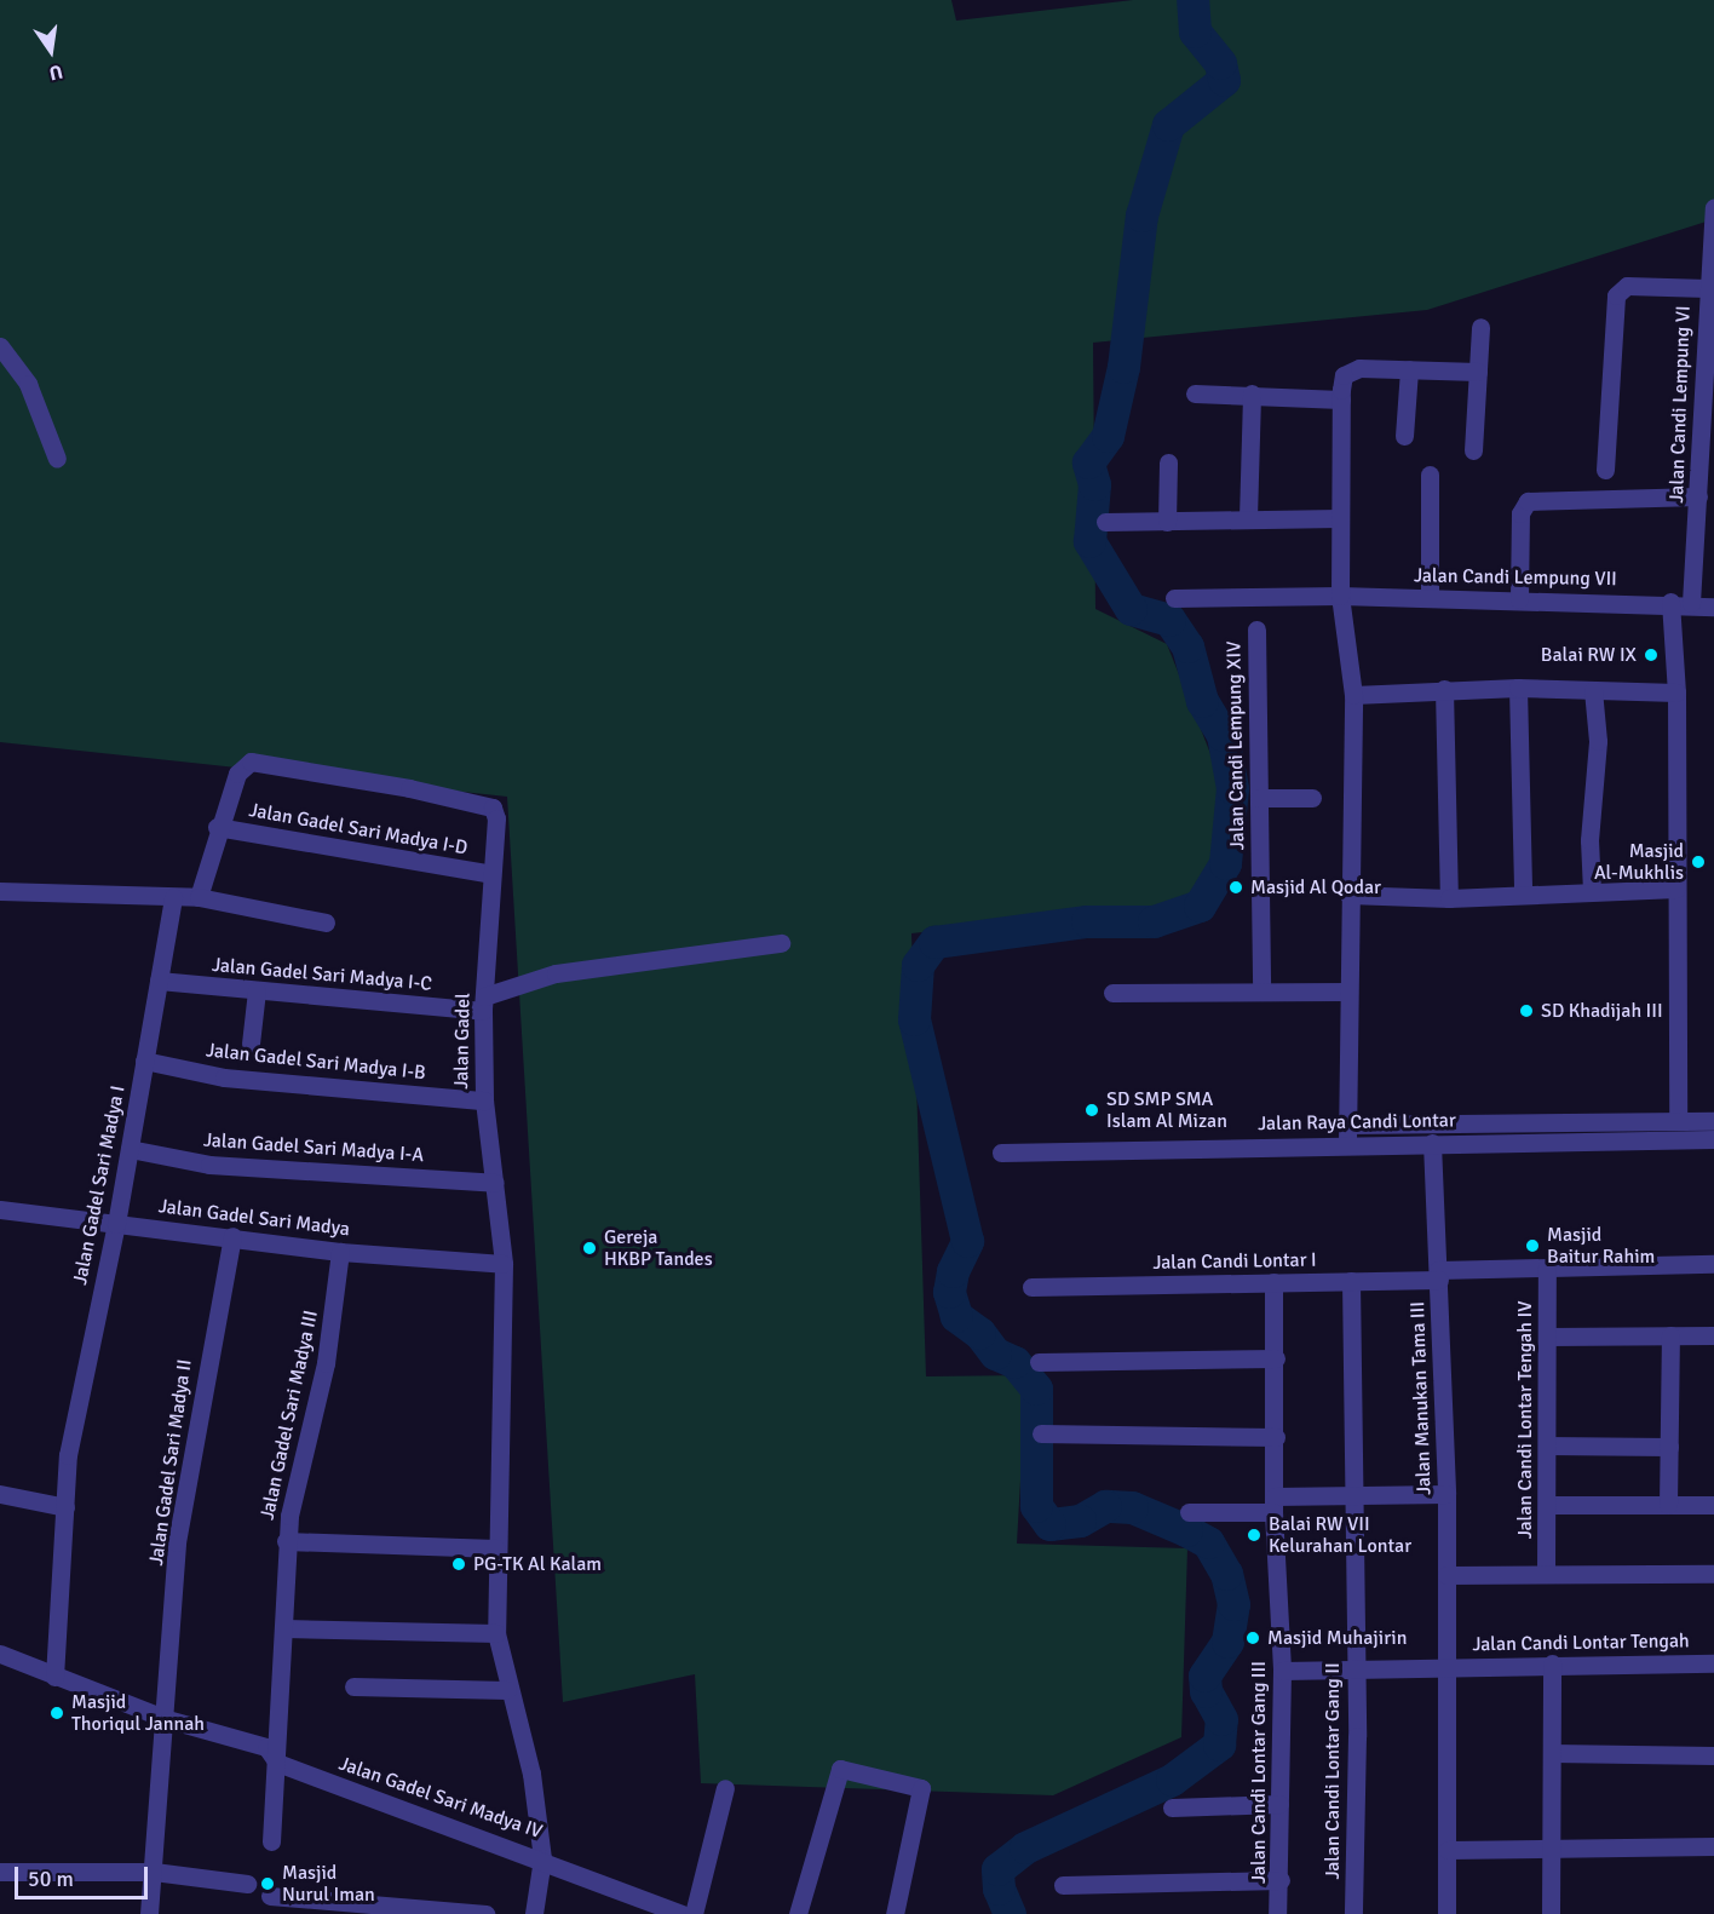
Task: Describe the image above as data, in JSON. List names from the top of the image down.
{
  "streets": {
    "street": [
      "Jalan Candi Lempung VI",
      "Jalan Candi Lempung VII",
      "Jalan Candi Lempung XIV",
      "Jalan Gadel Sari Madya I-D",
      "Jalan Gadel Sari Madya I-C",
      "Jalan Gadel",
      "Jalan Gadel Sari Madya I-B",
      "Jalan Raya Candi Lontar",
      "Jalan Gadel Sari Madya I-A",
      "Jalan Gadel Sari Madya I",
      "Jalan Gadel Sari Madya",
      "Jalan Candi Lontar I",
      "Jalan Manukan Tama III",
      "Jalan Gadel Sari Madya III",
      "Jalan Candi Lontar Tengah IV",
      "Jalan Gadel Sari Madya II",
      "Jalan Candi Lontar Tengah",
      "Jalan Candi Lontar Gang II",
      "Jalan Candi Lontar Gang III",
      "Jalan Gadel Sari Madya IV"
    ]
  },
  "crossings": [
    ["Jalan Candi Lempung VI", "Jalan Candi Lempung VII"],
    ["Jalan Gadel Sari Madya I-D", "Jalan Gadel"],
    ["Jalan Gadel Sari Madya I-C", "Jalan Gadel"],
    ["Jalan Gadel Sari Madya I-C", "Jalan Gadel Sari Madya I"],
    ["Jalan Gadel", "Jalan Gadel Sari Madya I-B"],
    ["Jalan Gadel", "Jalan Gadel Sari Madya I-A"],
    ["Jalan Gadel", "Jalan Gadel Sari Madya"],
    ["Jalan Gadel", "Jalan Gadel Sari Madya IV"],
    ["Jalan Gadel Sari Madya I-B", "Jalan Gadel Sari Madya I"],
    ["Jalan Raya Candi Lontar", "Jalan Manukan Tama III"],
    ["Jalan Gadel Sari Madya I-A", "Jalan Gadel Sari Madya I"],
    ["Jalan Gadel Sari Madya I", "Jalan Gadel Sari Madya"],
    ["Jalan Gadel Sari Madya I", "Jalan Gadel Sari Madya IV"],
    ["Jalan Gadel Sari Madya", "Jalan Gadel Sari Madya III"],
    ["Jalan Gadel Sari Madya", "Jalan Gadel Sari Madya II"],
    ["Jalan Gadel Sari Madya", "Jalan Gadel Sari Madya IV"],
    ["Jalan Candi Lontar I", "Jalan Manukan Tama III"],
    ["Jalan Candi Lontar I", "Jalan Candi Lontar Tengah IV"],
    ["Jalan Candi Lontar I", "Jalan Candi Lontar Gang II"],
    ["Jalan Candi Lontar I", "Jalan Candi Lontar Gang III"],
    ["Jalan Manukan Tama III", "Jalan Candi Lontar Tengah"],
    ["Jalan Gadel Sari Madya III", "Jalan Gadel Sari Madya IV"],
    ["Jalan Gadel Sari Madya II", "Jalan Gadel Sari Madya IV"],
    ["Jalan Candi Lontar Tengah", "Jalan Candi Lontar Gang II"],
    ["Jalan Candi Lontar Tengah", "Jalan Candi Lontar Gang III"]
  ],
  "places": [
    "Balai RW IX",
    "Masjid Al-Mukhlis",
    "Masjid Al Qodar",
    "SD Khadijah III",
    "SD SMP SMA Islam Al Mizan",
    "Masjid Baitur Rahim",
    "Gereja HKBP Tandes",
    "Balai RW VII Kelurahan Lontar",
    "PG-TK Al Kalam",
    "Masjid Muhajirin",
    "Masjid Thoriqul Jannah",
    "Masjid Nurul Iman"
  ],
  "scale_bar": "50 m",
  "north": "bottom"
}
